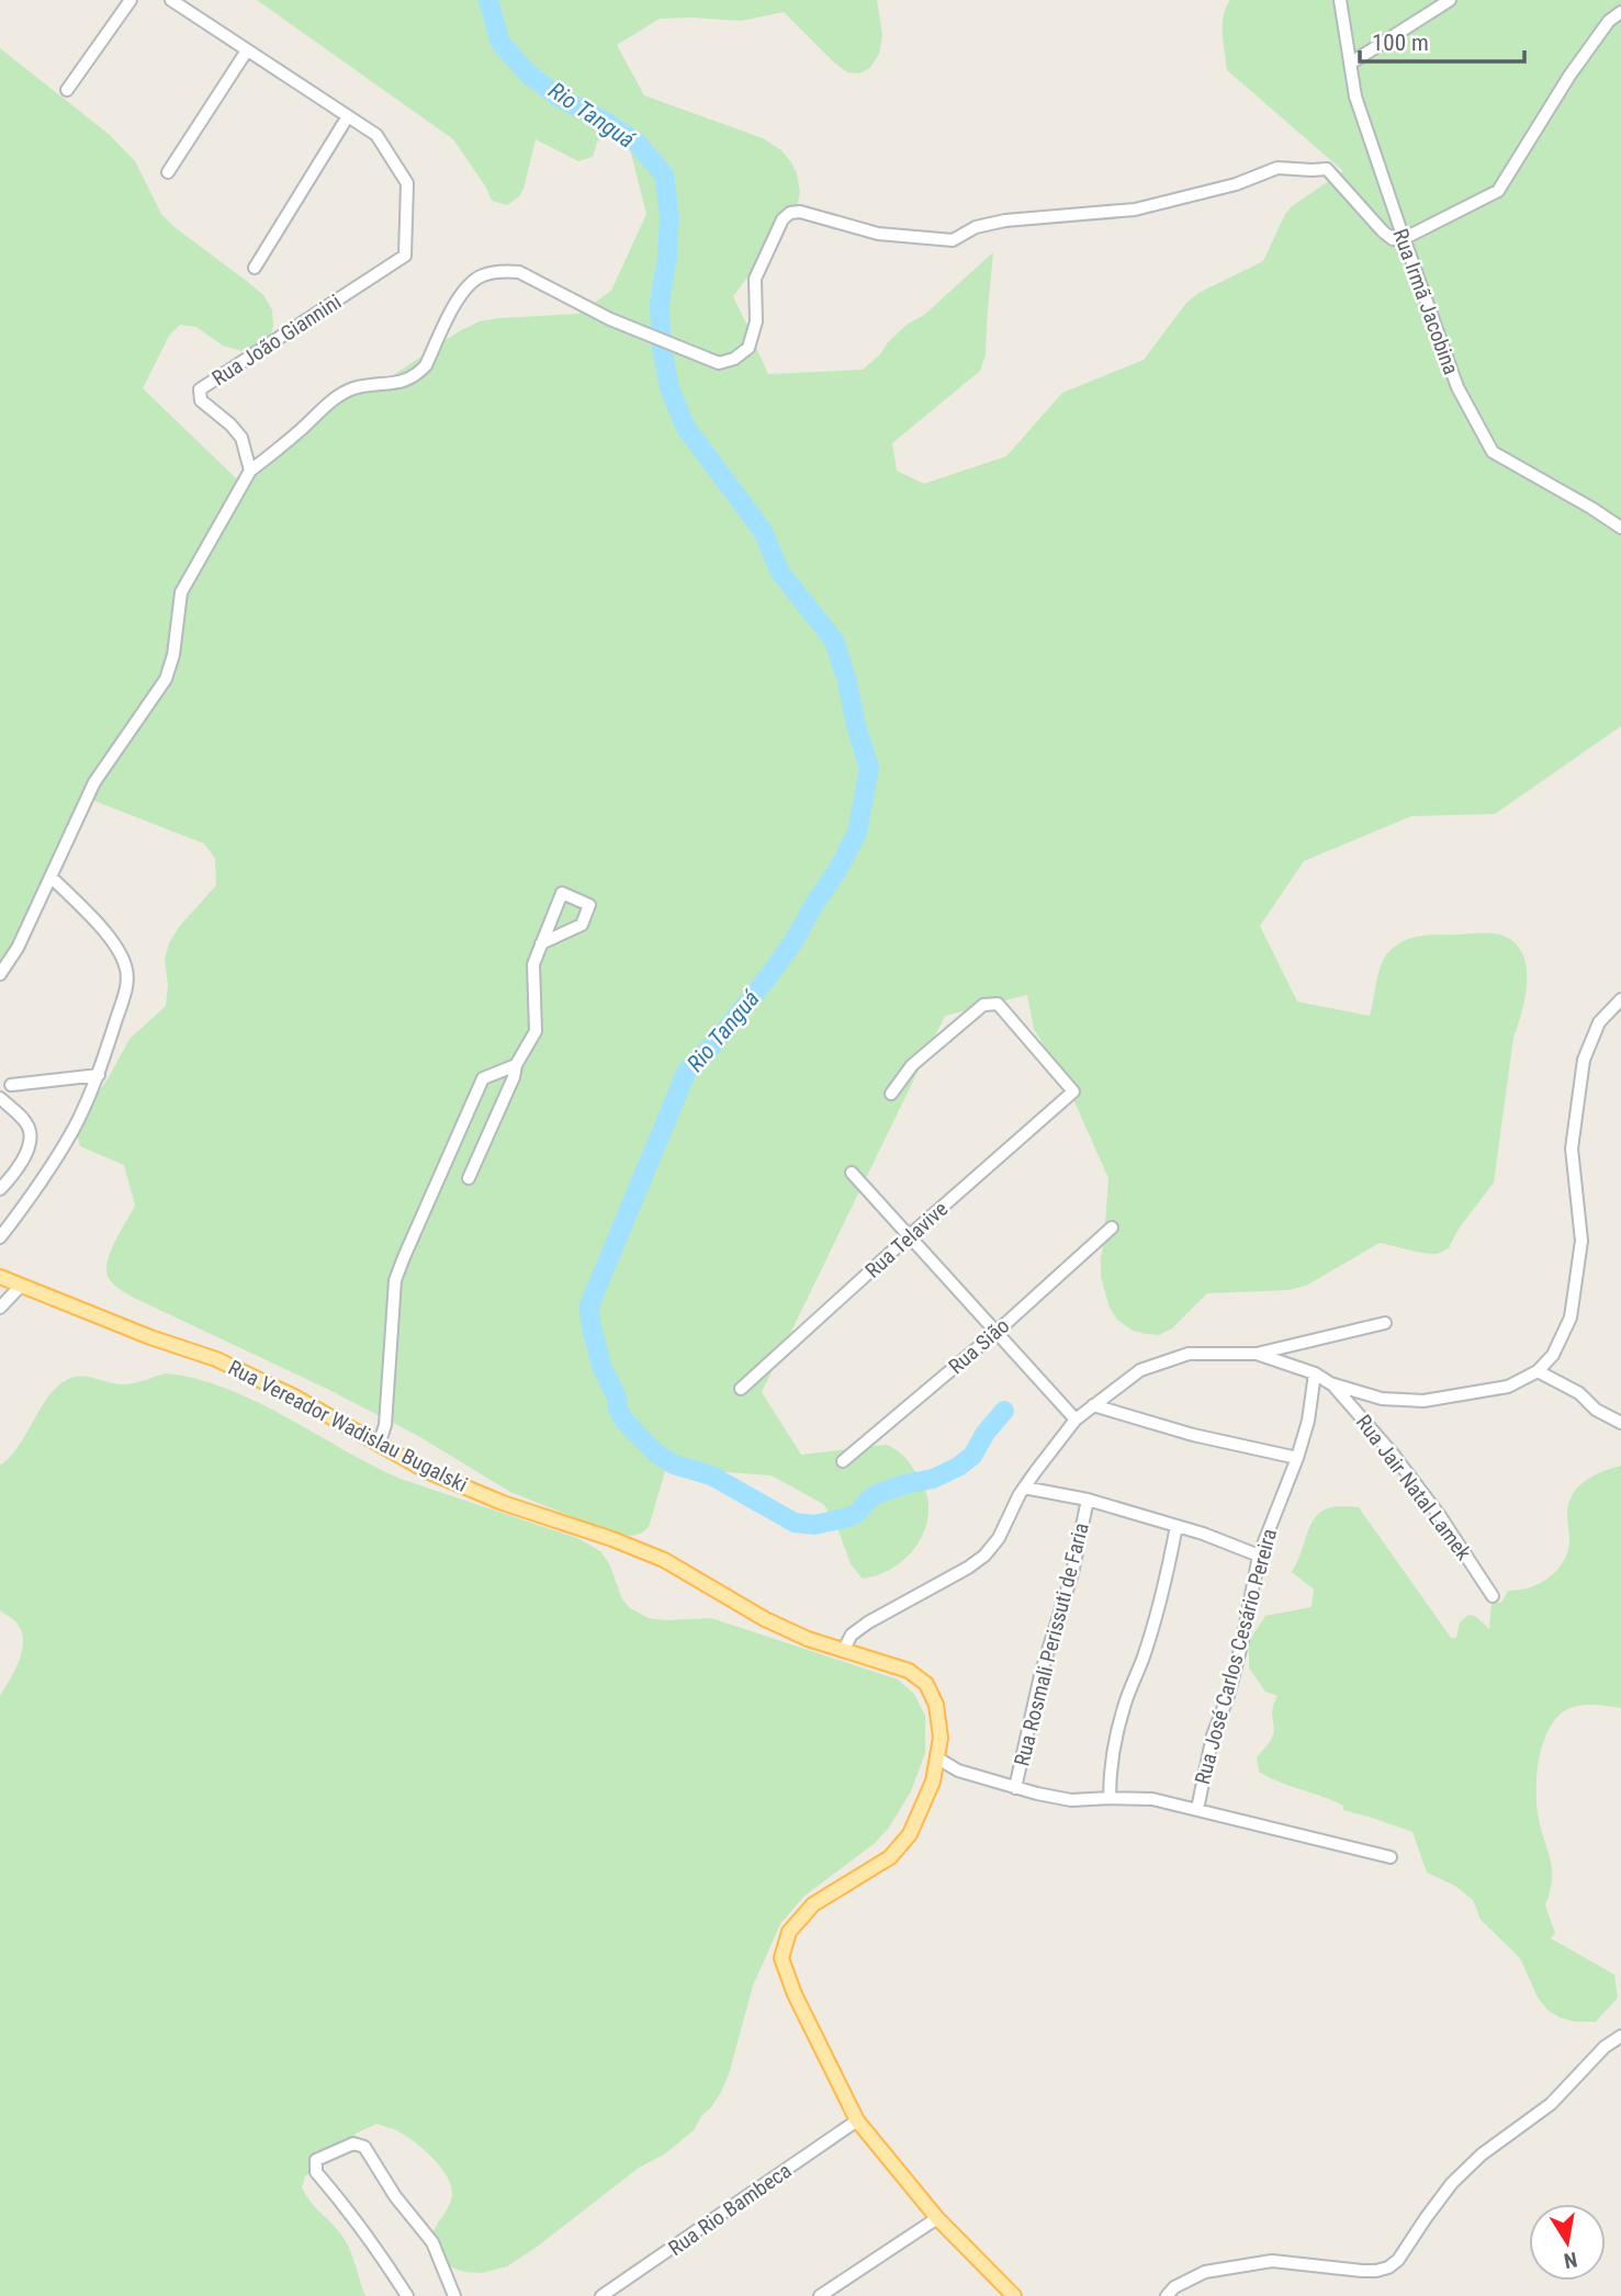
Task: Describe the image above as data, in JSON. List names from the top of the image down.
{
  "streets": {
    "main road": ["Rua Vereador Wadislau Bugalski"],
    "street": [
      "Rua Irmã Jacobina",
      "Rua João Giannini",
      "Rua Telavive",
      "Rua Sião",
      "Rua Jair Natal Lamek",
      "Rua Rosmali Perissuti de Faria",
      "Rua José Carlos Cesário Pereira",
      "Rua Rio Bambeca"
    ]
  },
  "crossings": [
    ["Rua Vereador Wadislau Bugalski", "Rua Rio Bambeca"]
  ],
  "water": ["Rio Tanguá"],
  "scale_bar": "100 m",
  "north": "bottom"
}
